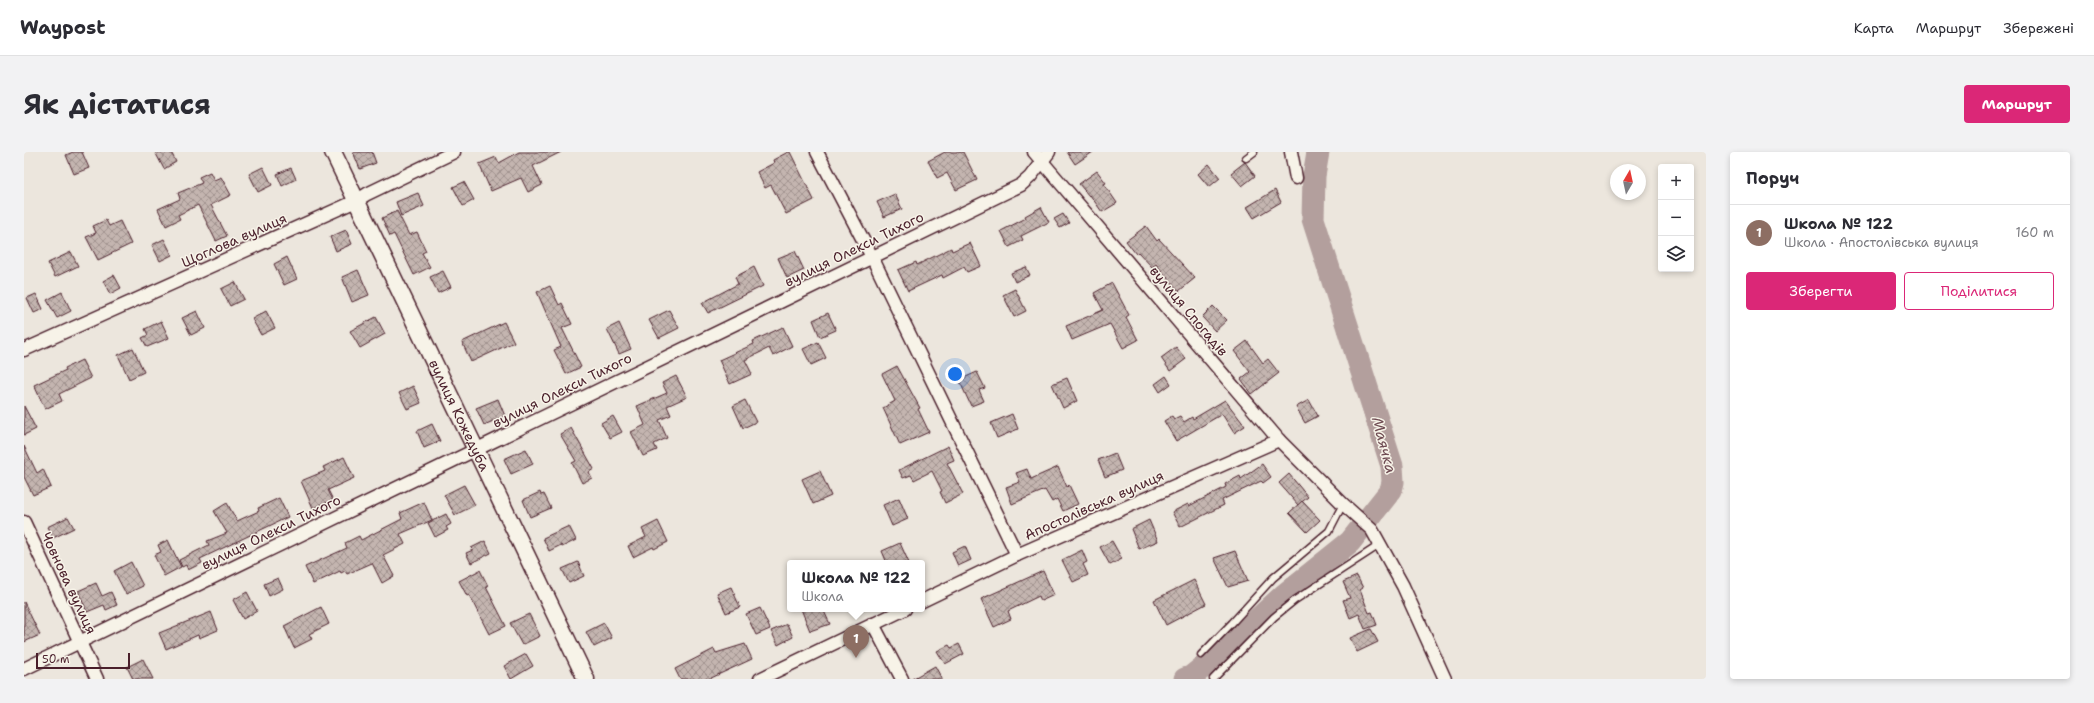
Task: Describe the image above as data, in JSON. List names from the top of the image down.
{
  "streets": {
    "street": [
      "Щоглова вулиця",
      "вулиця Олекси Тихого",
      "вулиця Спогадів",
      "вулиця Кожедуба",
      "Апостолівська вулиця",
      "Човнова вулиця"
    ]
  },
  "crossings": [
    ["Щоглова вулиця", "вулиця Кожедуба"],
    ["вулиця Олекси Тихого", "вулиця Спогадів"],
    ["вулиця Олекси Тихого", "вулиця Кожедуба"],
    ["вулиця Олекси Тихого", "Човнова вулиця"],
    ["вулиця Спогадів", "Апостолівська вулиця"]
  ],
  "water": ["Маячка"],
  "scale_bar": "50 m",
  "north": "top",
  "page": {
    "header": "Waypost",
    "nav": ["Карта", "Маршрут", "Збережені"],
    "title": "Як дістатися",
    "buttons": [
      "Маршрут",
      ["Зберегти", "Поділитися"]
    ],
    "heading": "Поруч",
    "map_buttons": ["+", "−"],
    "list": [
      {
        "mark": "1",
        "name": "Школа № 122",
        "note": "Школа · Апостолівська вулиця",
        "value": "160 m"
      }
    ],
    "popup": ["Школа № 122", "Школа"],
    "pins": "1",
    "scale": "50 m"
  }
}
